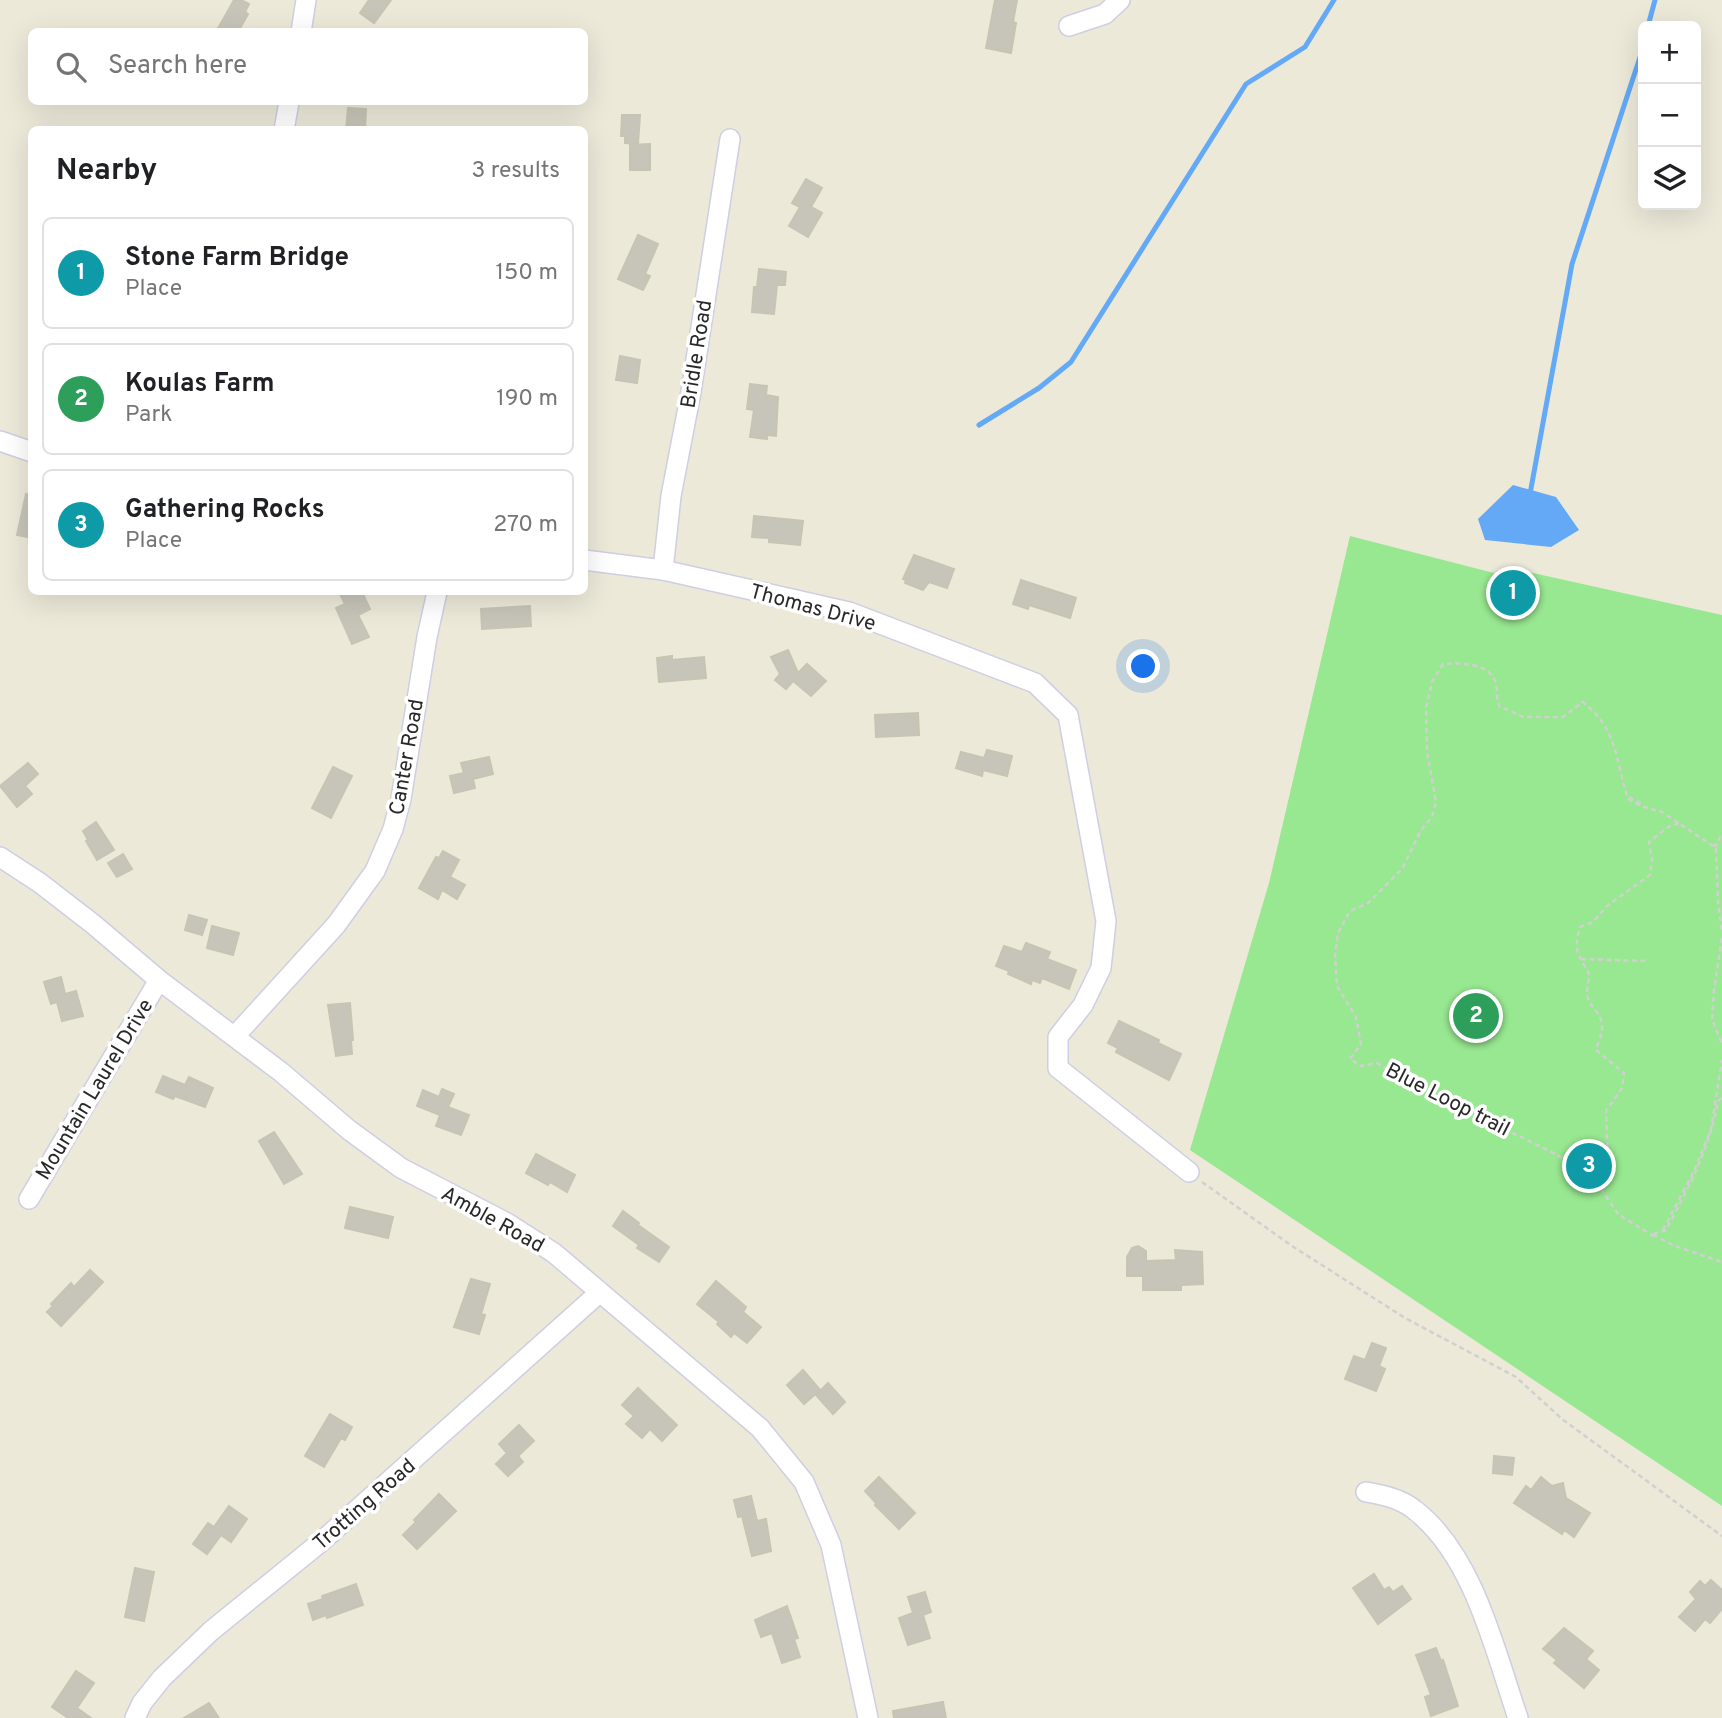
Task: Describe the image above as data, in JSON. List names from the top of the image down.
{
  "streets": {
    "street": [
      "Bridle Road",
      "Thomas Drive",
      "Canter Road",
      "Mountain Laurel Drive",
      "Amble Road",
      "Trotting Road"
    ],
    "path": ["Blue Loop trail"]
  },
  "crossings": [
    ["Bridle Road", "Thomas Drive"],
    ["Canter Road", "Amble Road"],
    ["Mountain Laurel Drive", "Amble Road"],
    ["Amble Road", "Trotting Road"]
  ],
  "page": {
    "map_buttons": ["+", "−"],
    "search": "Search here",
    "heading": ["Nearby", "3 results"],
    "list": [
      {
        "mark": "1",
        "name": "Stone Farm Bridge",
        "note": "Place",
        "value": "150 m"
      },
      {
        "mark": "2",
        "name": "Koulas Farm",
        "note": "Park",
        "value": "190 m"
      },
      {
        "mark": "3",
        "name": "Gathering Rocks",
        "note": "Place",
        "value": "270 m"
      }
    ],
    "pins": ["1", "2", "3"]
  }
}
